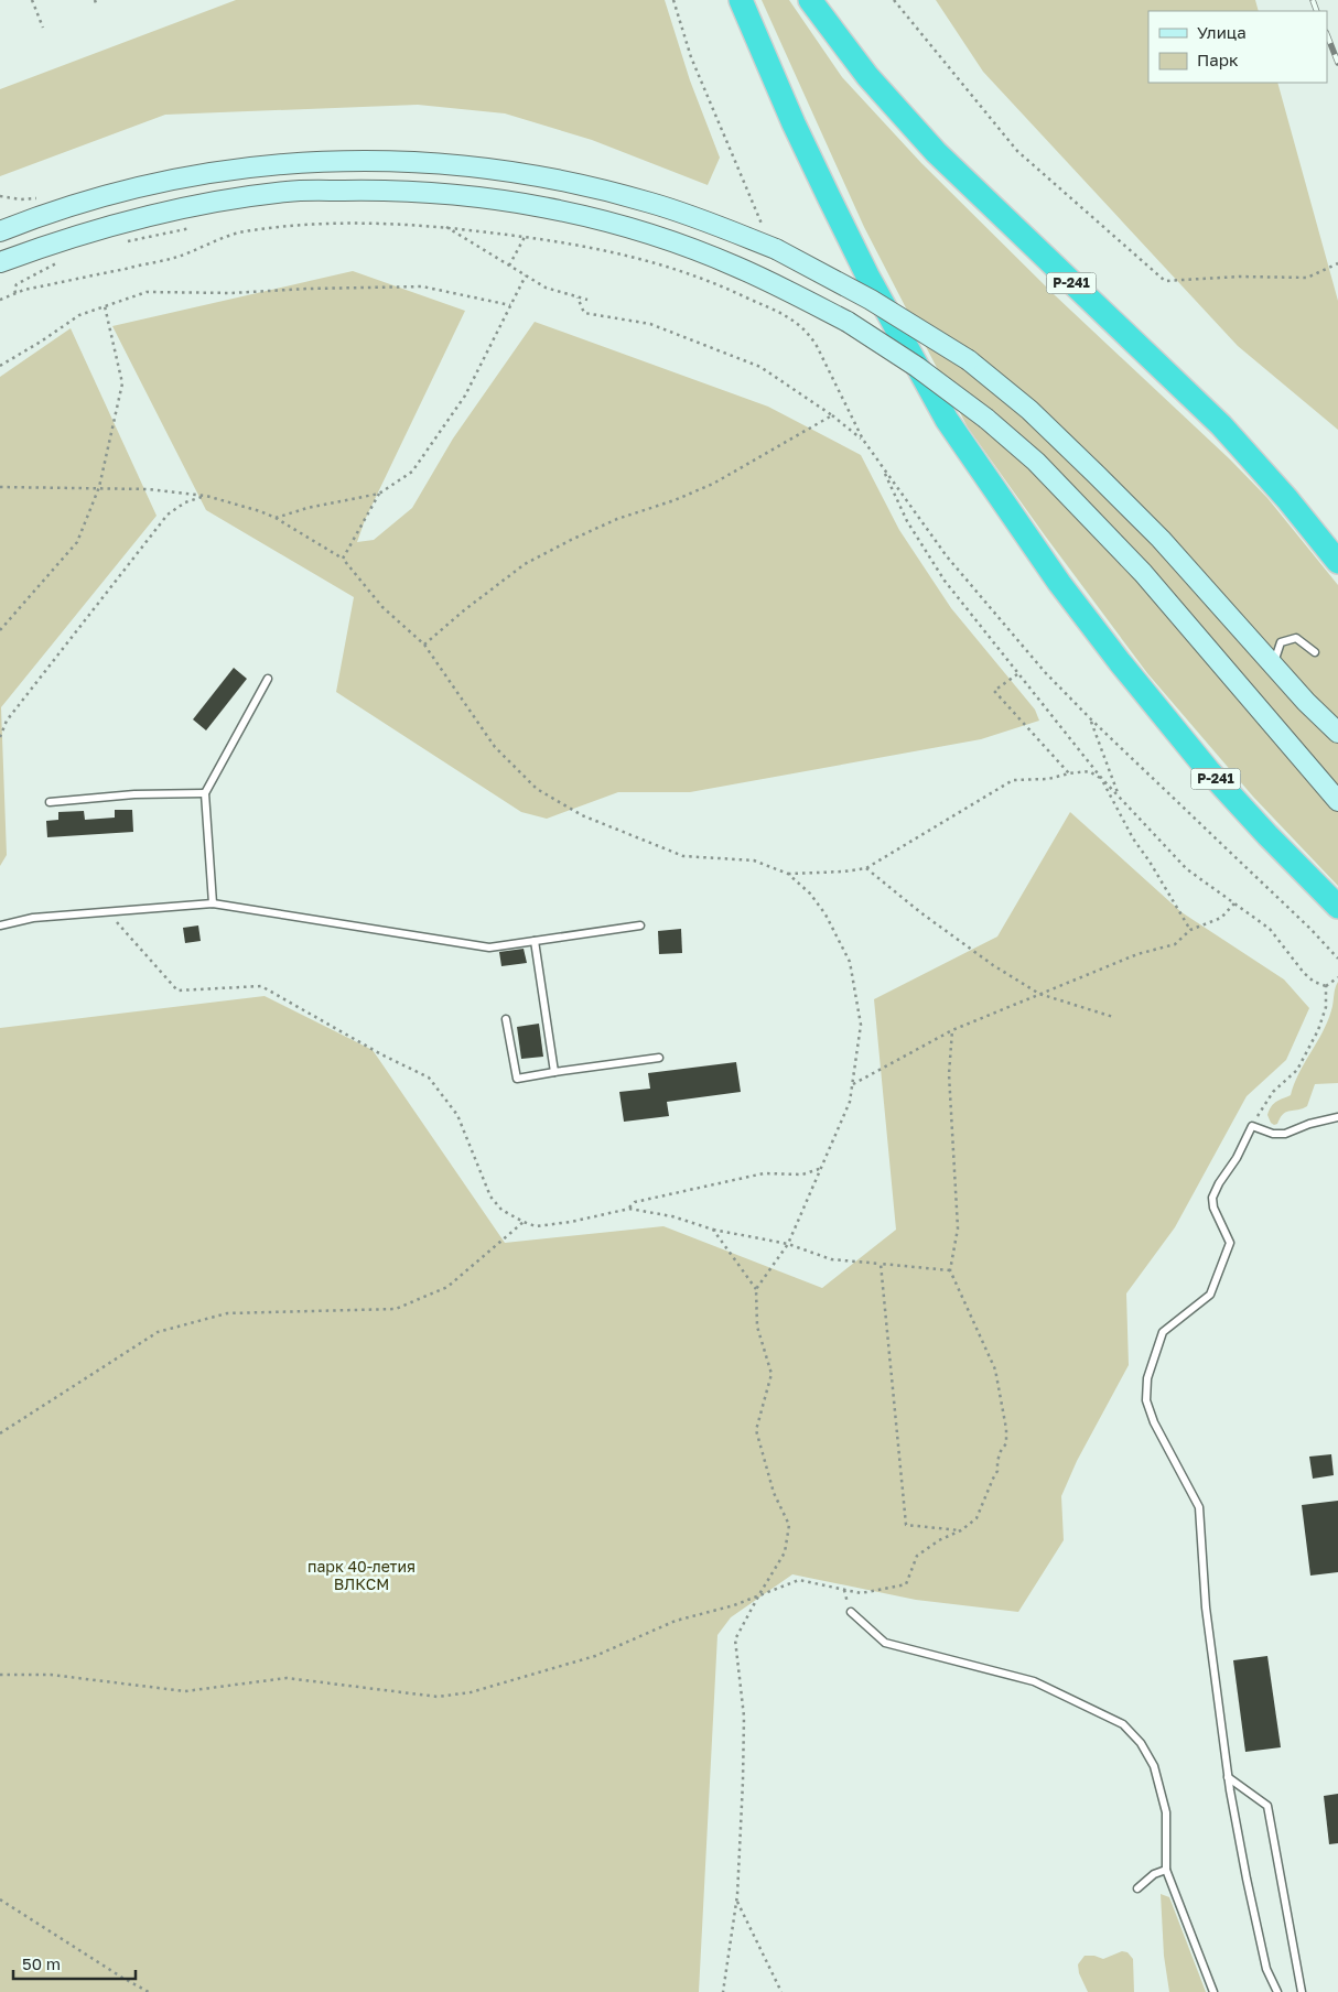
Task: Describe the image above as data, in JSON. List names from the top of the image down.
{
  "streets": {
    "highway": ["Р-241"]
  },
  "parks": ["парк 40-летия ВЛКСМ"],
  "legend": ["Улица", "Парк"],
  "scale_bar": "50 m"
}
